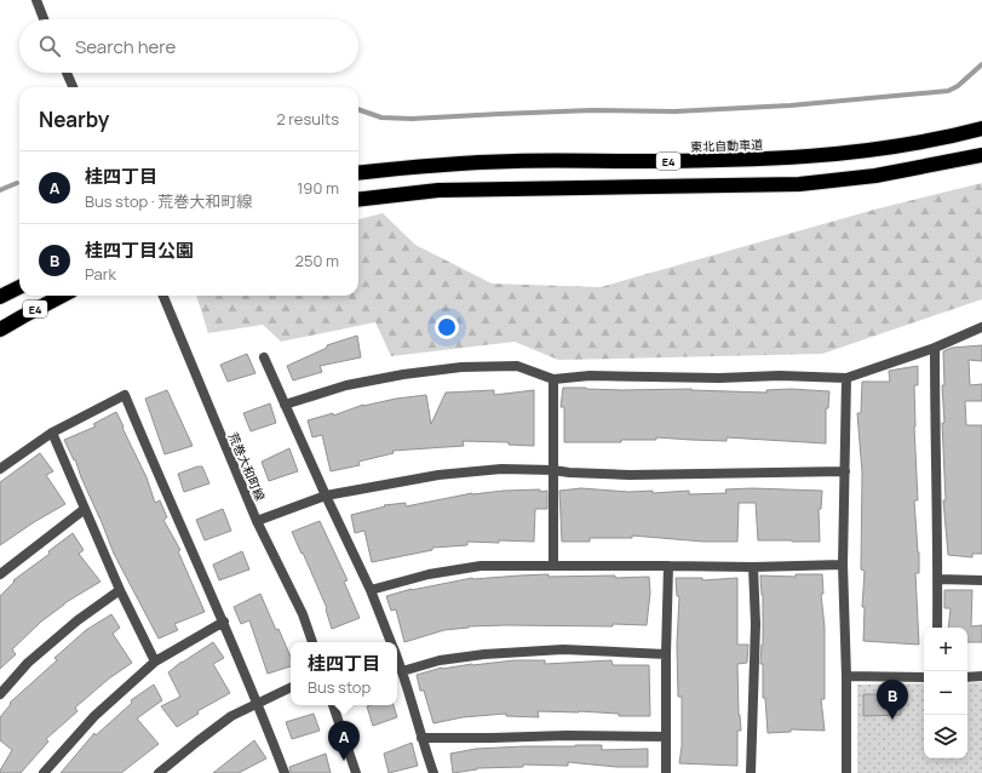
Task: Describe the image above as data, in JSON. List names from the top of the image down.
{
  "streets": {
    "highway": ["東北自動車道", "E4"],
    "street": ["荒巻大和町線"]
  },
  "page": {
    "search": "Search here",
    "heading": ["Nearby", "2 results"],
    "list": [
      {
        "mark": "A",
        "name": "桂四丁目",
        "note": "Bus stop · 荒巻大和町線",
        "value": "190 m"
      },
      {
        "mark": "B",
        "name": "桂四丁目公園",
        "note": "Park",
        "value": "250 m"
      }
    ],
    "map_buttons": ["+", "−"],
    "popup": ["桂四丁目", "Bus stop"],
    "pins": ["B", "A"]
  }
}
